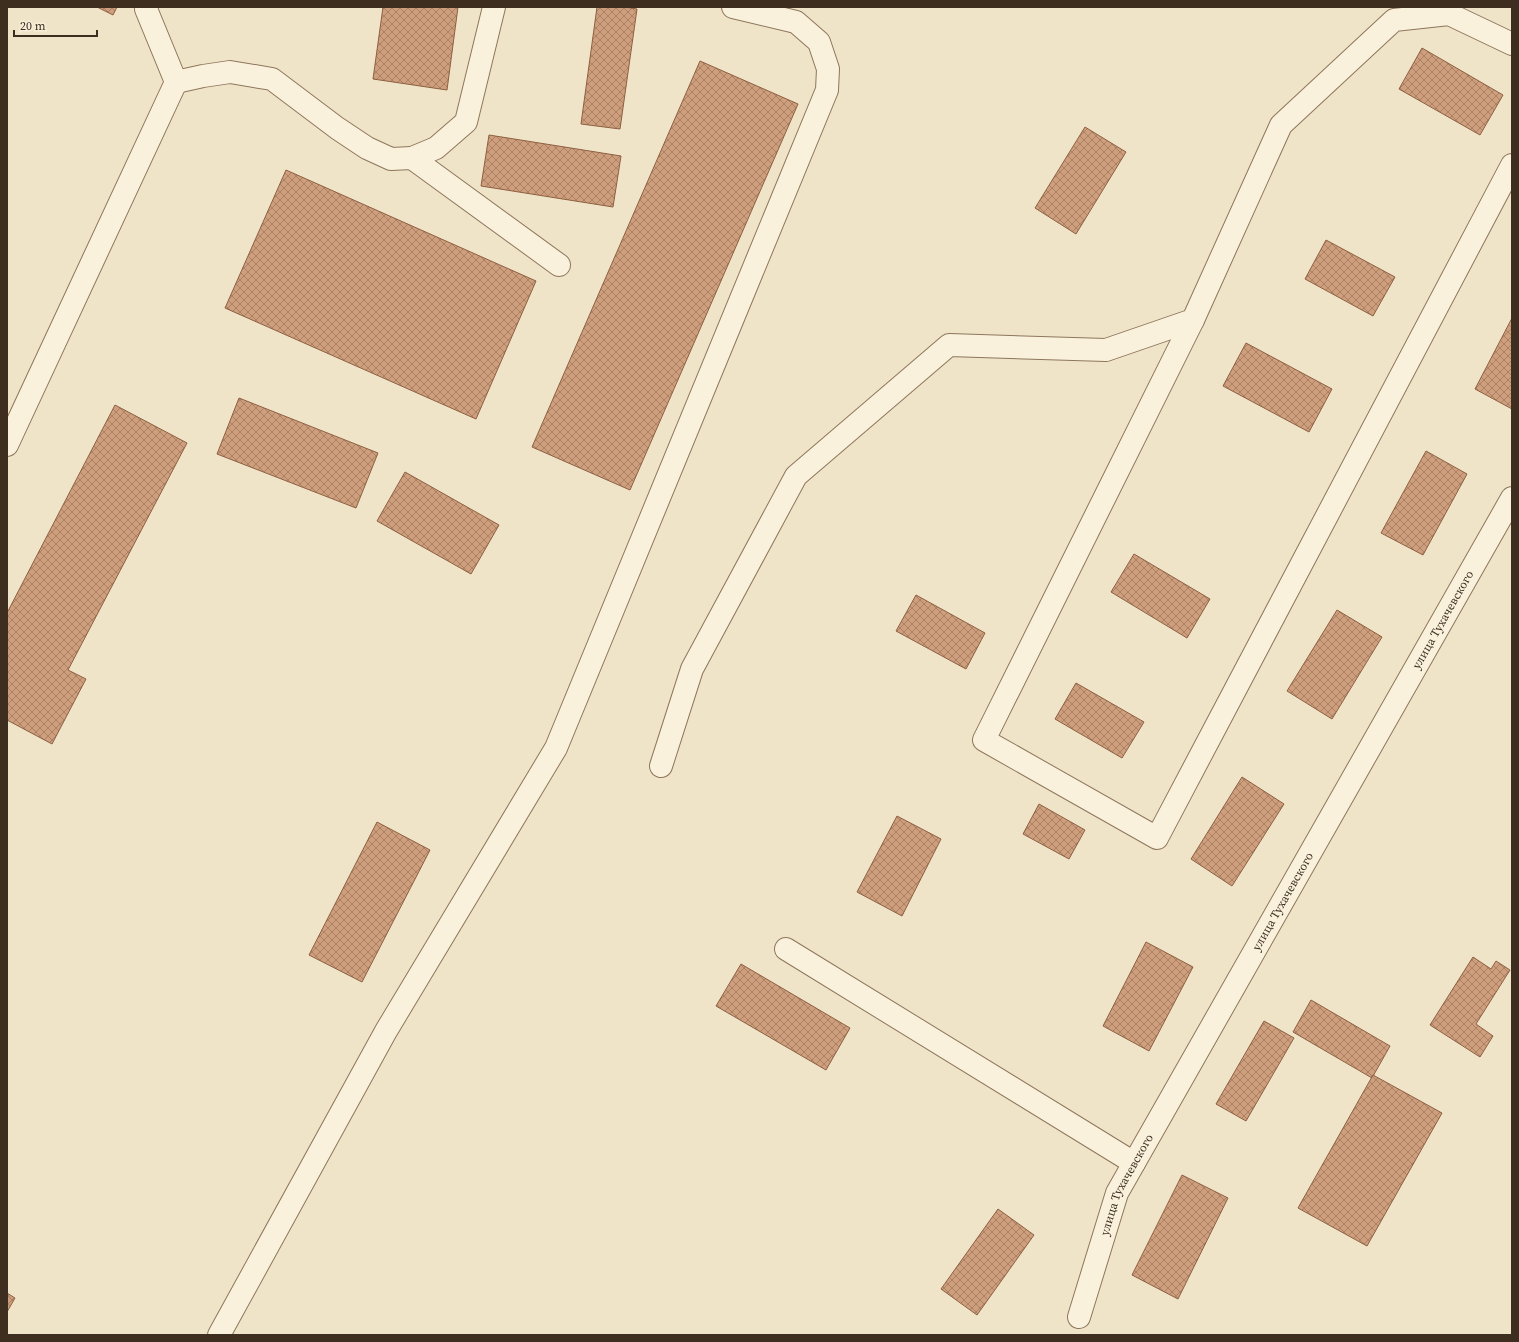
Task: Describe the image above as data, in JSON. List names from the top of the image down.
{
  "streets": {
    "street": ["улица Тухачевского"]
  },
  "scale_bar": "20 m"
}
